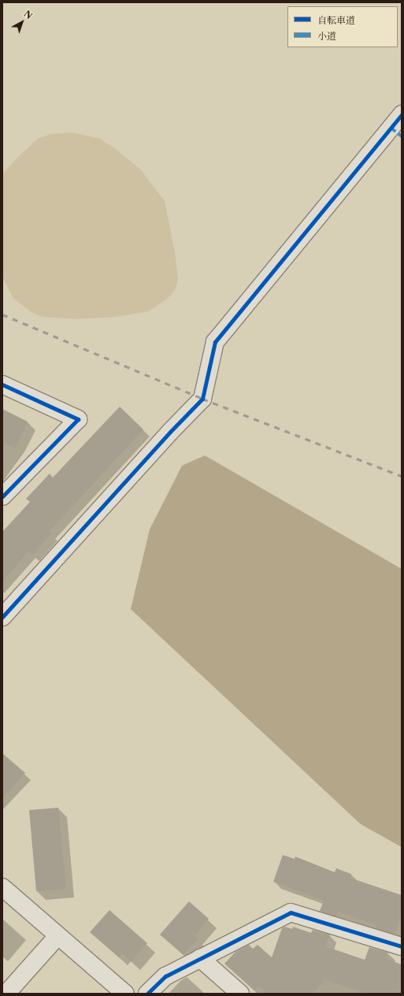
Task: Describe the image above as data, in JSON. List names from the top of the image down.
{
  "legend": ["自転車道", "小道"],
  "north": "top right"
}
